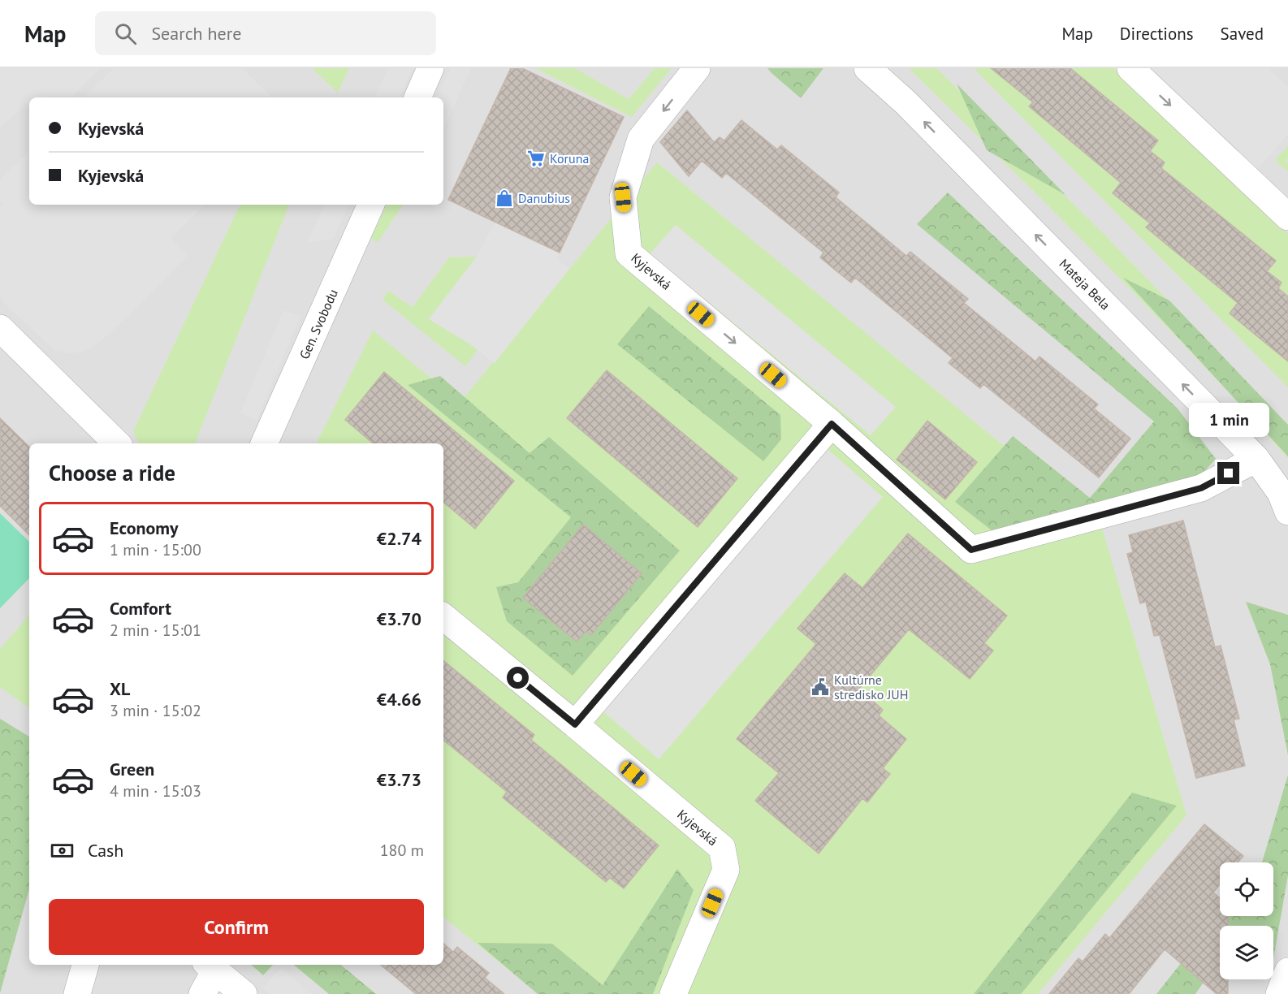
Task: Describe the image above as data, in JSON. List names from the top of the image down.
{
  "streets": {
    "street": ["Kyjevská", "Mateja Bela", "Gen. Svobodu"]
  },
  "crossings": [
    ["Kyjevská", "Mateja Bela"]
  ],
  "places": {
    "supermarket": ["Koruna"],
    "shop": ["Danubius"],
    "public building": ["Kultúrne stredisko JUH"]
  },
  "page": {
    "header": "Map",
    "search": "Search here",
    "nav": ["Map", "Directions", "Saved"],
    "banner": ["Kyjevská", "Kyjevská"],
    "bubble": "1 min",
    "heading": "Choose a ride",
    "list": [
      {
        "name": "Economy",
        "note": "1 min · 15:00",
        "value": "€2.74"
      },
      {
        "name": "Comfort",
        "note": "2 min · 15:01",
        "value": "€3.70"
      },
      {
        "name": "XL",
        "note": "3 min · 15:02",
        "value": "€4.66"
      },
      {
        "name": "Green",
        "note": "4 min · 15:03",
        "value": "€3.73"
      }
    ],
    "pay": ["Cash", "180 m"],
    "buttons": "Confirm"
  }
}
